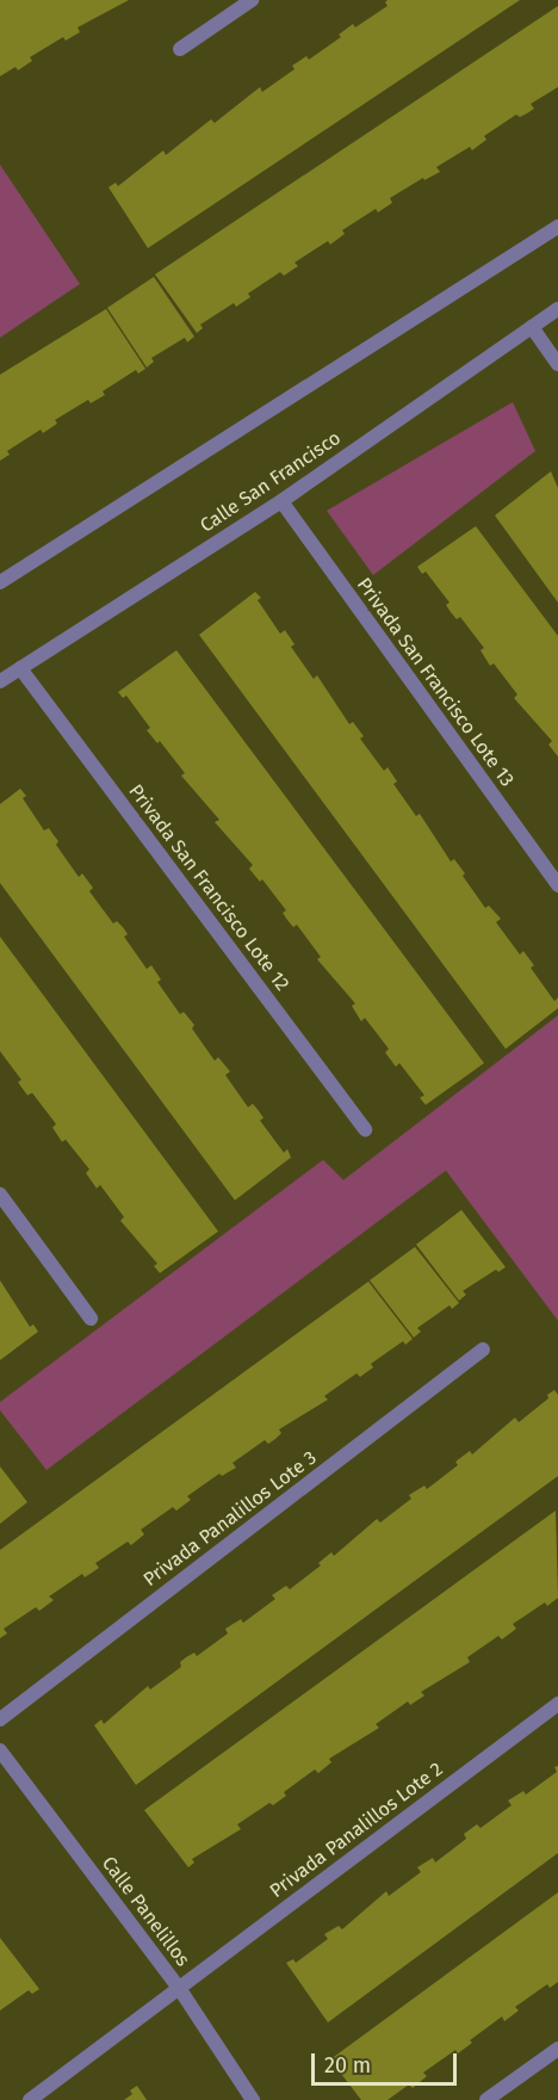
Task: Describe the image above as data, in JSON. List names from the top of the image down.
{
  "streets": {
    "street": [
      "Calle San Francisco",
      "Privada San Francisco Lote 13",
      "Privada San Francisco Lote 12",
      "Privada Panalillos Lote 3",
      "Privada Panalillos Lote 2",
      "Calle Panelillos"
    ]
  },
  "crossings": [
    ["Calle San Francisco", "Privada San Francisco Lote 13"],
    ["Calle San Francisco", "Privada San Francisco Lote 12"],
    ["Privada Panalillos Lote 2", "Calle Panelillos"]
  ],
  "scale_bar": "20 m"
}
